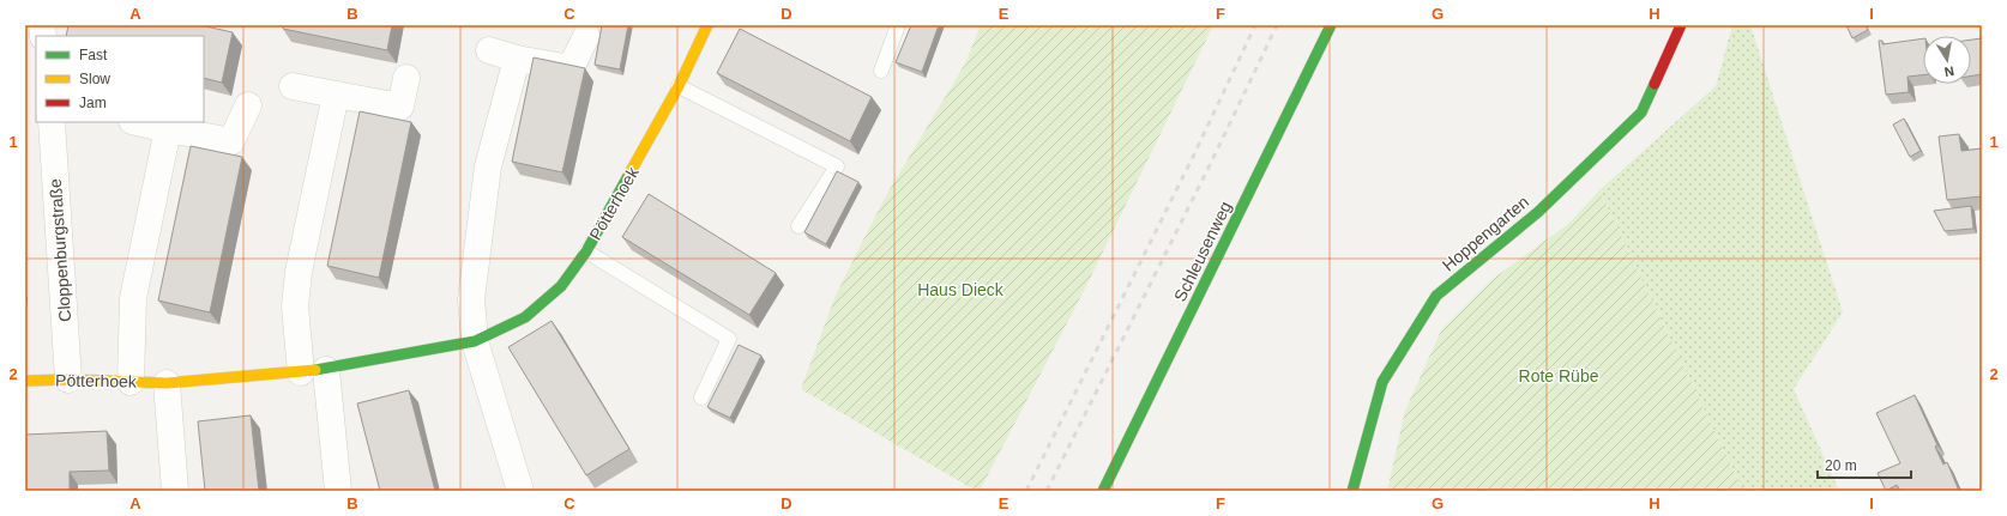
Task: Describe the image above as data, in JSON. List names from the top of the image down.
{
  "streets": {
    "street": [
      "Pötterhoek",
      "Hoppengarten",
      "Cloppenburgstraße",
      "Schleusenweg"
    ]
  },
  "crossings": [
    ["Pötterhoek", "Cloppenburgstraße"]
  ],
  "parks": ["Haus Dieck", "Rote Rübe"],
  "legend": ["Fast", "Slow", "Jam"],
  "scale_bar": "20 m",
  "north": "bottom",
  "grid": {
    "columns": [
      "A",
      "B",
      "C",
      "D",
      "E",
      "F",
      "G",
      "H",
      "I"
    ],
    "rows": ["1", "2"]
  }
}
